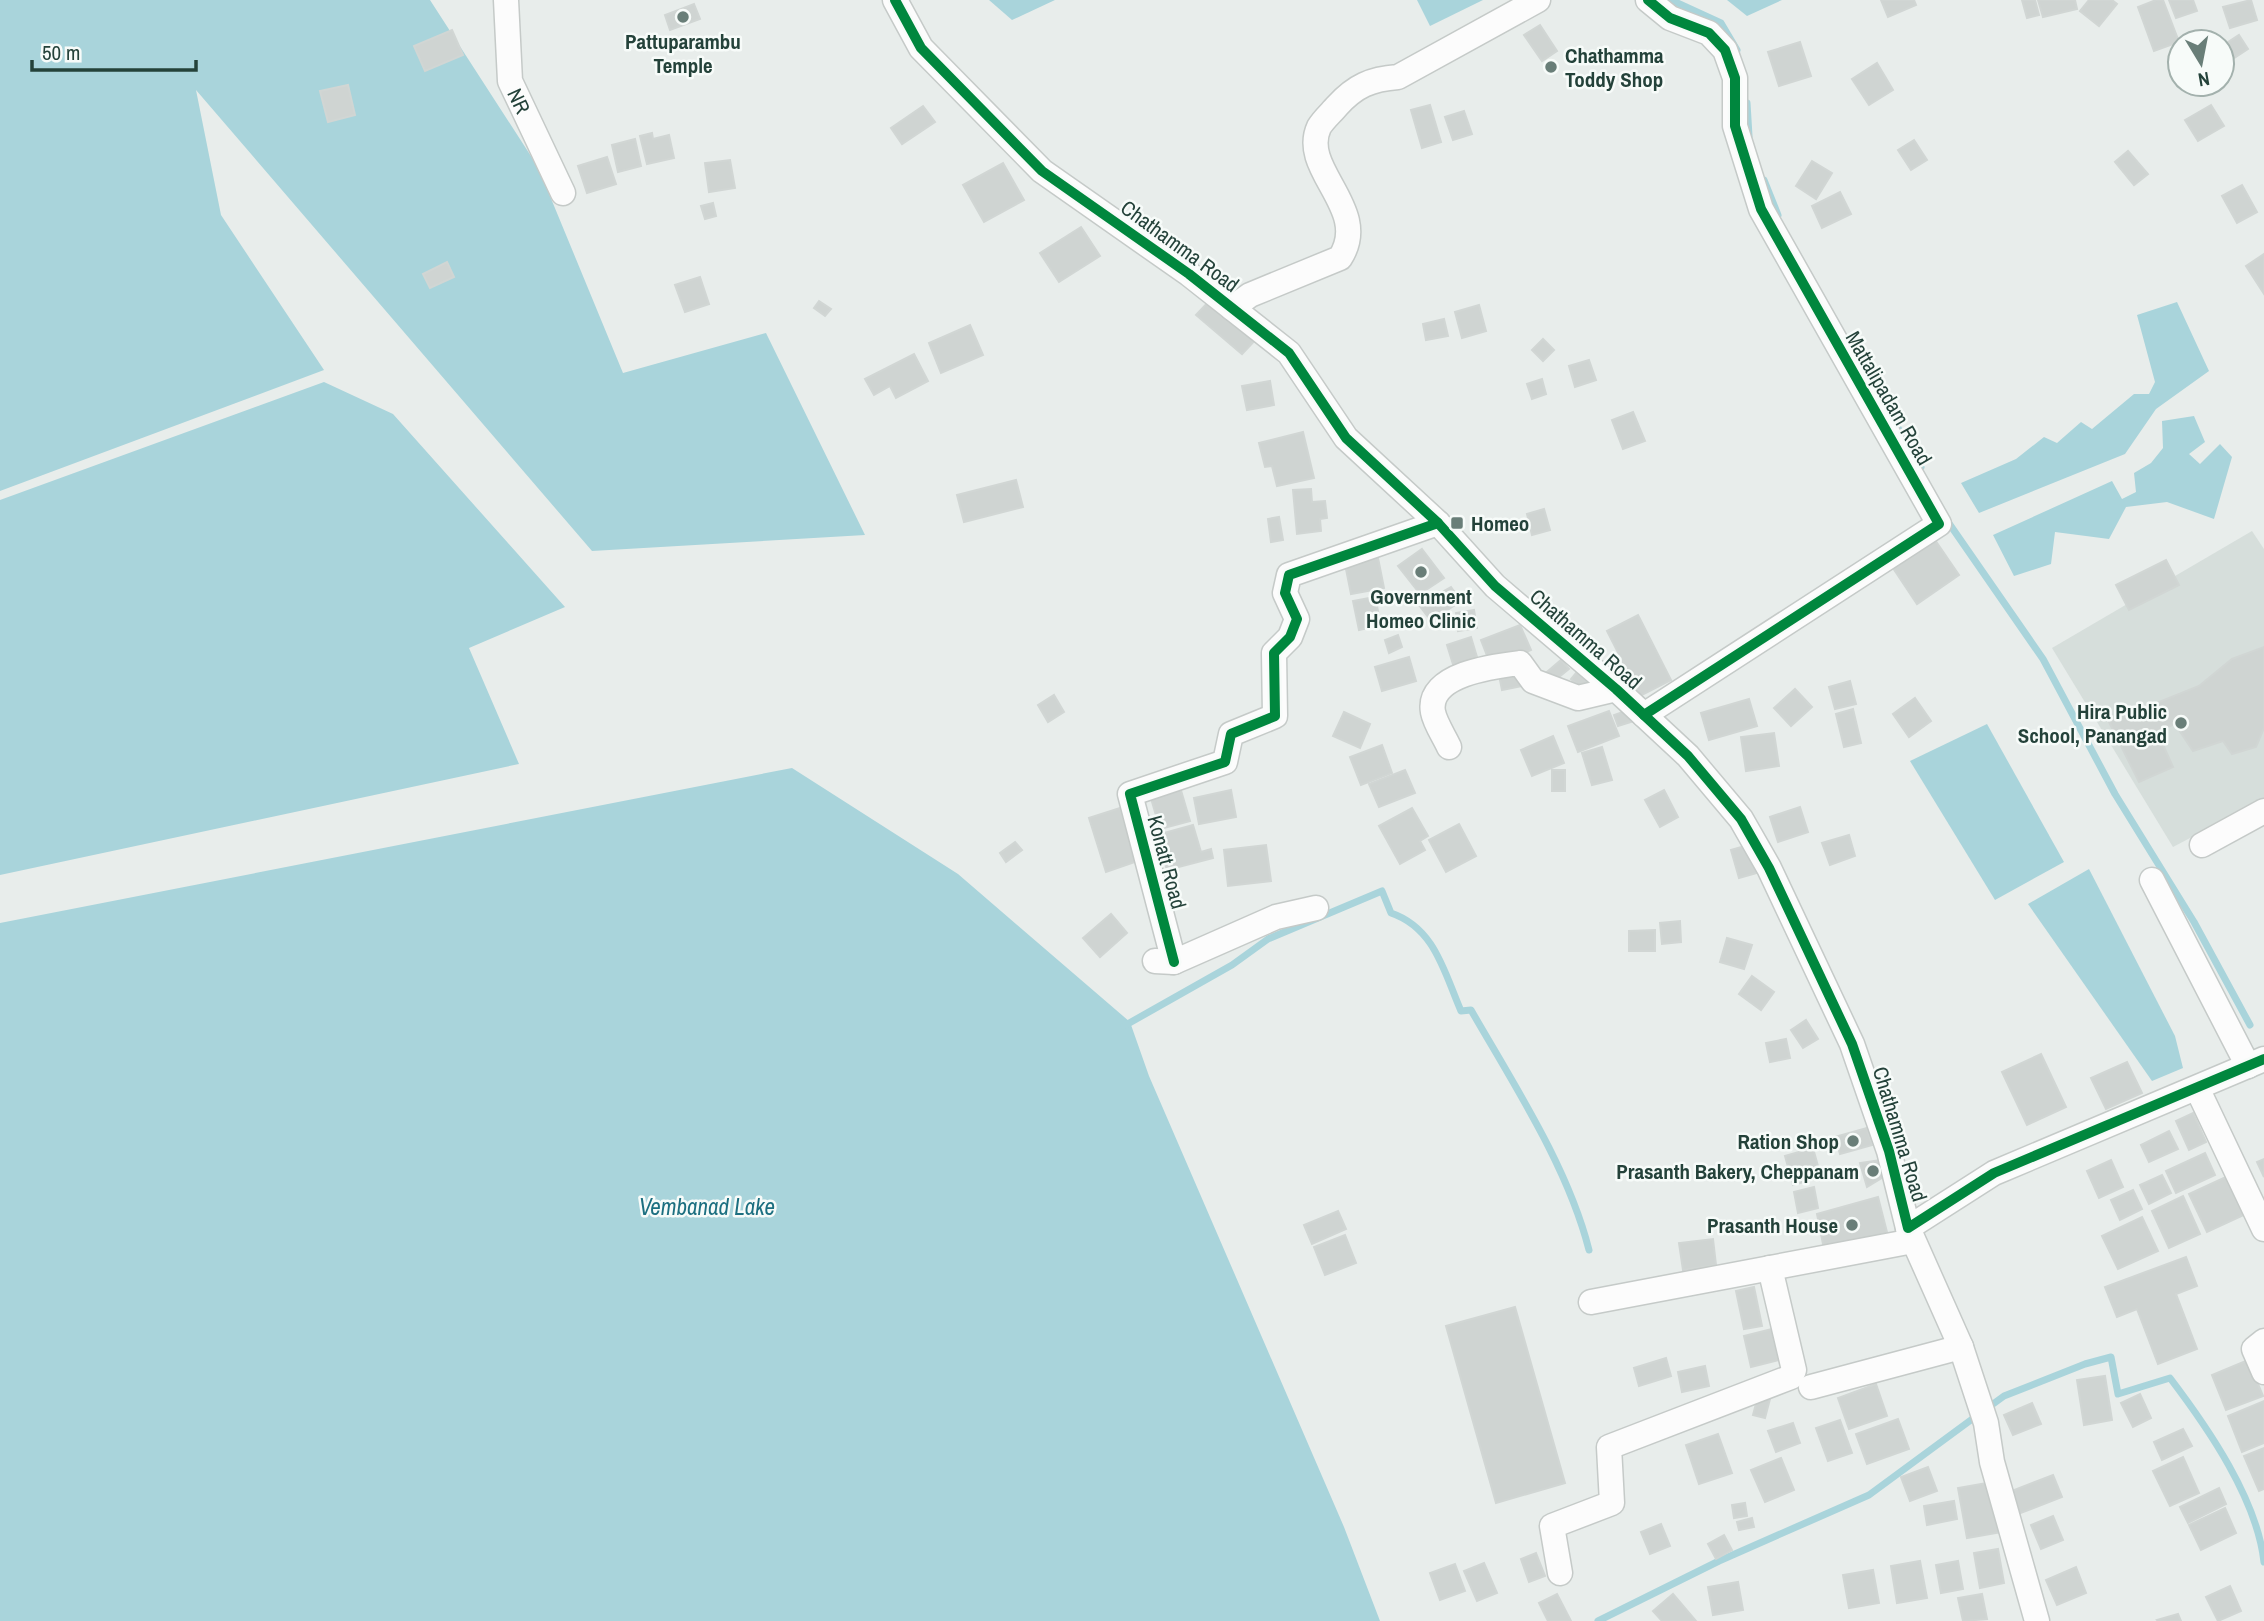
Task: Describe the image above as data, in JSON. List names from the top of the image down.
{
  "streets": {
    "street": [
      "NR",
      "Chathamma Road",
      "Mattalipadam Road",
      "Konatt Road"
    ]
  },
  "crossings": [
    ["Chathamma Road", "Mattalipadam Road"],
    ["Chathamma Road", "Konatt Road"]
  ],
  "water": ["Vembanad Lake"],
  "places": {
    "other": [
      "Pattuparambu Temple",
      "Chathamma Toddy Shop",
      "Government Homeo Clinic",
      "Hira Public School, Panangad",
      "Ration Shop",
      "Prasanth Bakery, Cheppanam",
      "Prasanth House"
    ],
    "transit": ["Homeo"]
  },
  "scale_bar": "50 m",
  "north": "bottom"
}
